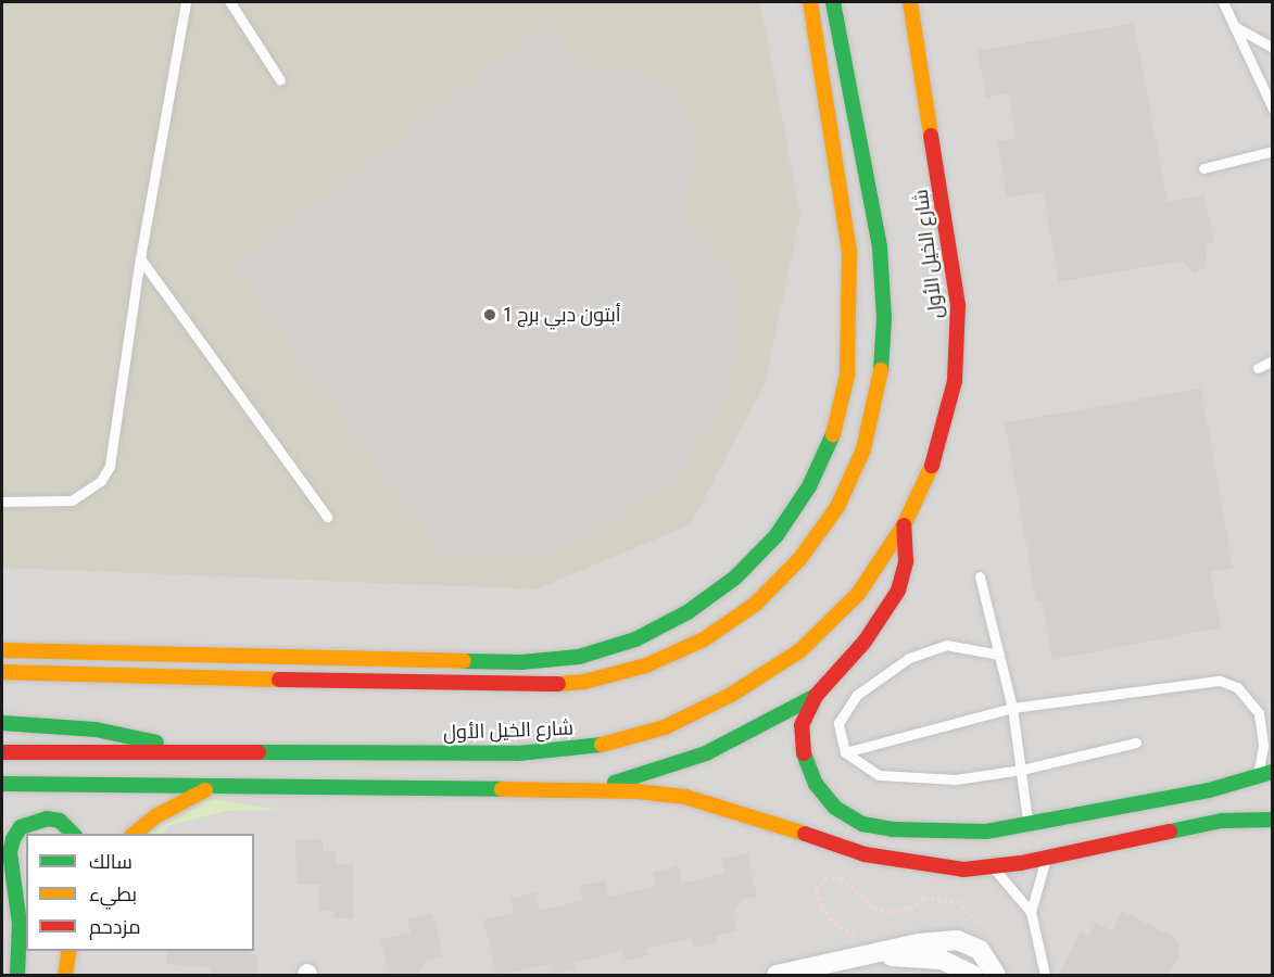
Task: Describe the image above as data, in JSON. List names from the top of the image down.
{
  "streets": {
    "main road": ["شارع الخيل الأول"]
  },
  "places": ["أبتون دبي برج 1"],
  "legend": ["سالك", "بطيء", "مزدحم"]
}
